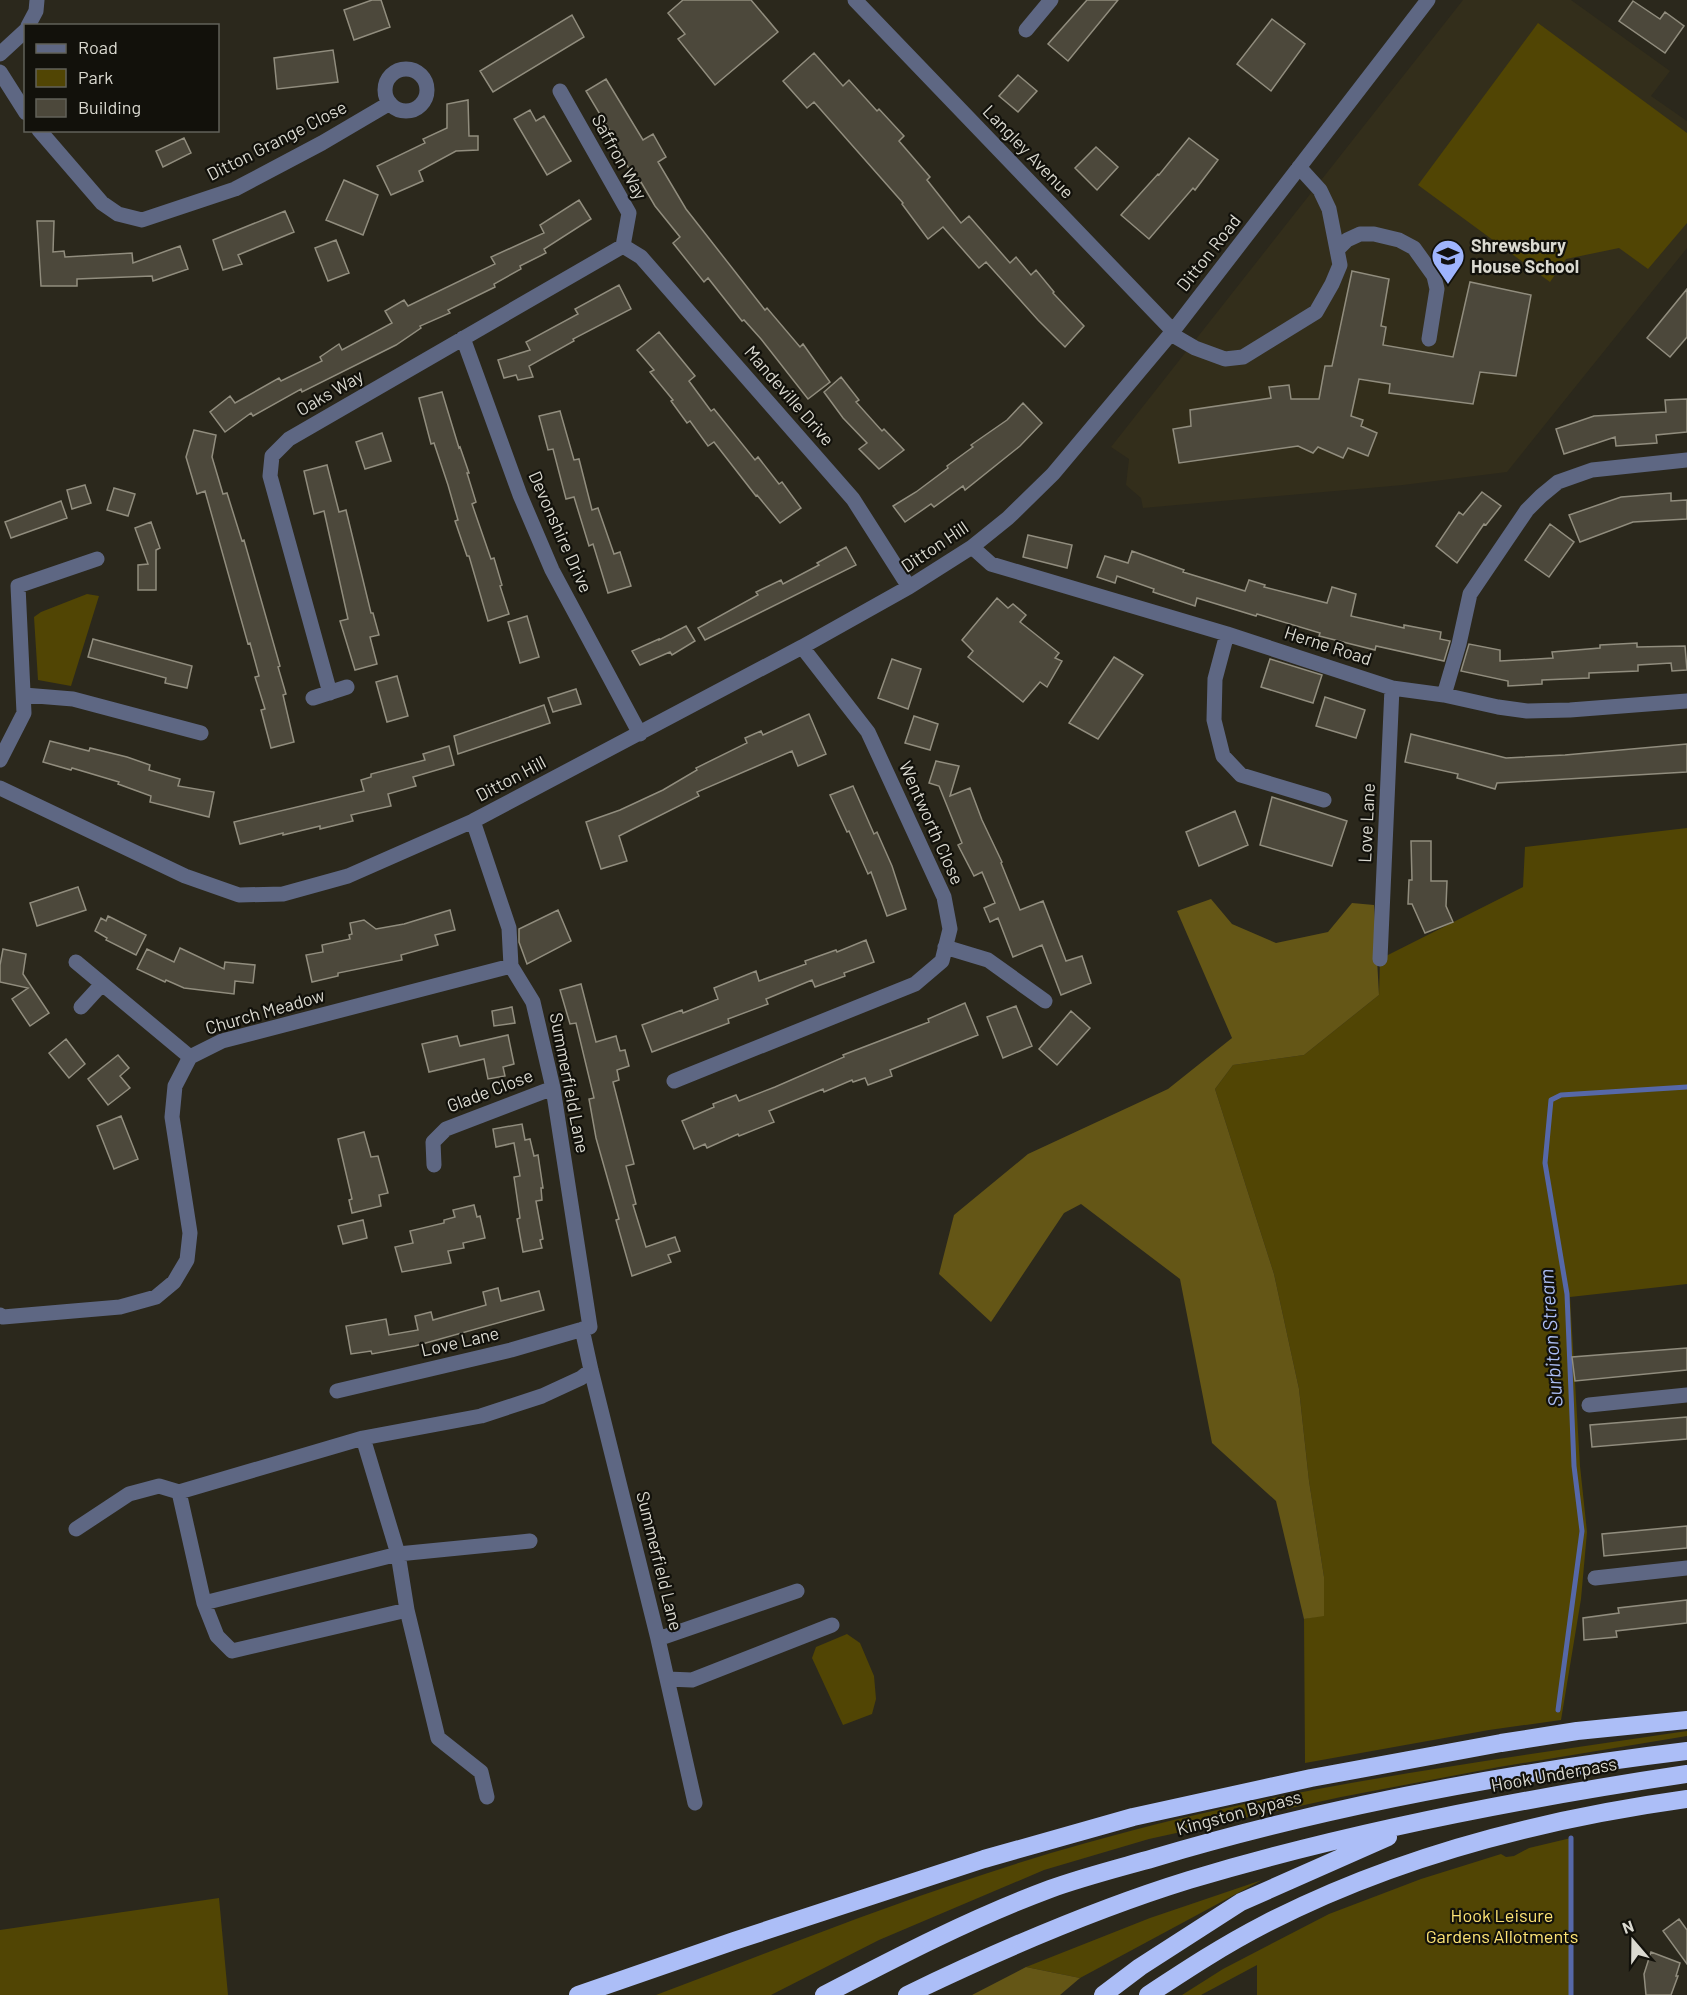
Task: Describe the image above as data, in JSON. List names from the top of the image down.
{
  "streets": {
    "highway": ["Hook Underpass", "Kingston Bypass"],
    "street": [
      "Ditton Grange Close",
      "Langley Avenue",
      "Saffron Way",
      "Ditton Road",
      "Oaks Way",
      "Mandeville Drive",
      "Devonshire Drive",
      "Ditton Hill",
      "Herne Road",
      "Wentworth Close",
      "Love Lane",
      "Church Meadow",
      "Summerfield Lane",
      "Glade Close"
    ]
  },
  "crossings": [
    ["Langley Avenue", "Ditton Road"],
    ["Saffron Way", "Oaks Way"],
    ["Saffron Way", "Mandeville Drive"],
    ["Ditton Road", "Ditton Hill"],
    ["Oaks Way", "Mandeville Drive"],
    ["Oaks Way", "Devonshire Drive"],
    ["Mandeville Drive", "Ditton Hill"],
    ["Devonshire Drive", "Ditton Hill"],
    ["Ditton Hill", "Herne Road"],
    ["Ditton Hill", "Wentworth Close"],
    ["Ditton Hill", "Summerfield Lane"],
    ["Herne Road", "Love Lane"],
    ["Love Lane", "Summerfield Lane"],
    ["Church Meadow", "Summerfield Lane"],
    ["Summerfield Lane", "Glade Close"]
  ],
  "water": ["Surbiton Stream"],
  "parks": ["Hook Leisure Gardens Allotments"],
  "places": {
    "school or university": ["Shrewsbury House School"]
  },
  "legend": ["Road", "Park", "Building"],
  "north": "top"
}
